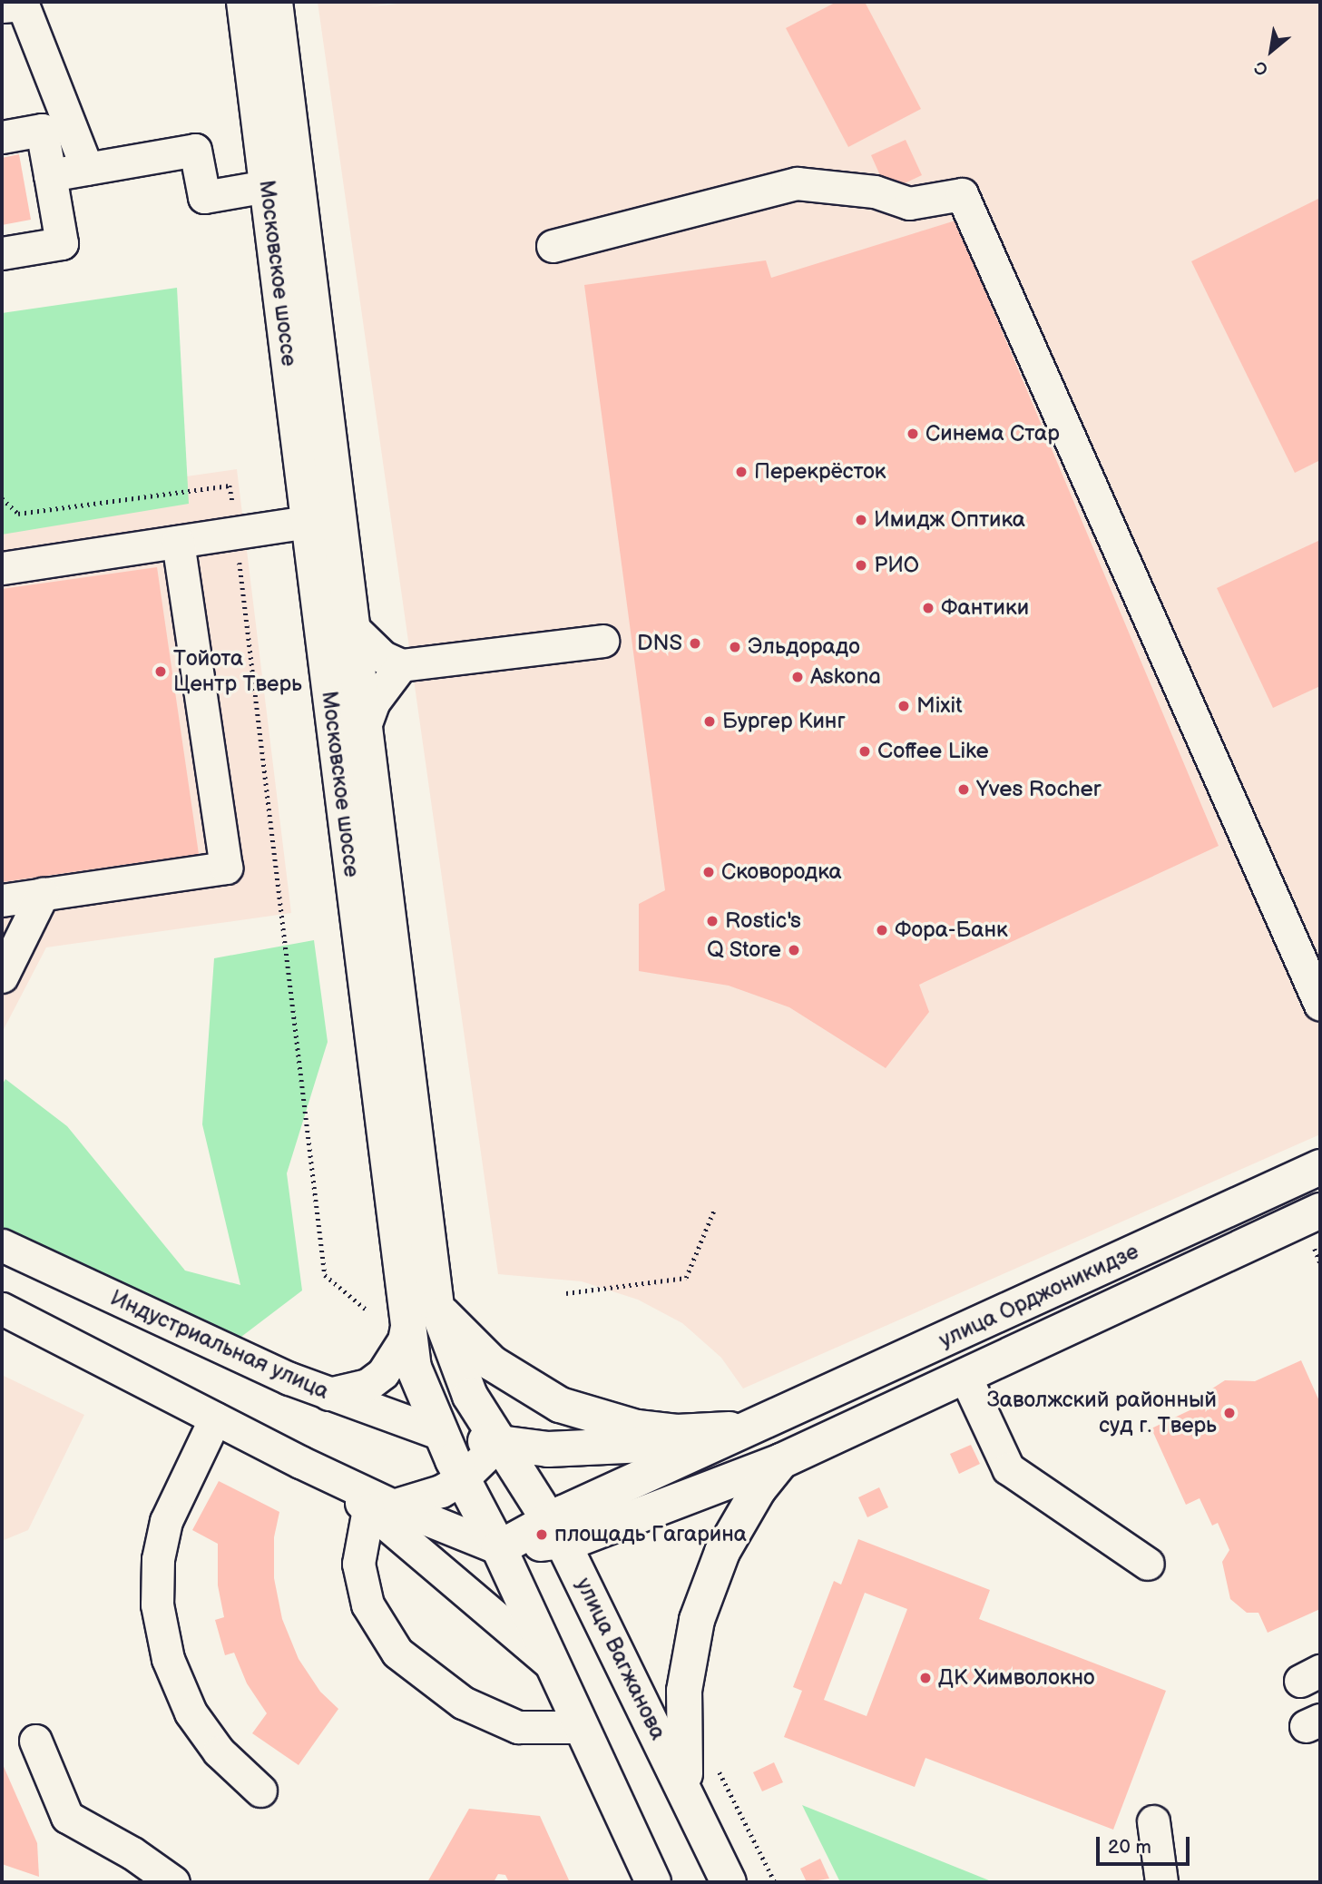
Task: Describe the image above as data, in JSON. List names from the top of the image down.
{
  "streets": {
    "main road": ["Московское шоссе", "улица Орджоникидзе", "улица Вагжанова"],
    "street": ["Индустриальная улица"]
  },
  "crossings": [
    ["Московское шоссе", "Индустриальная улица"],
    ["Московское шоссе", "улица Вагжанова"],
    ["улица Орджоникидзе", "улица Вагжанова"]
  ],
  "places": [
    "Синема Стар",
    "Перекрёсток",
    "Имидж Оптика",
    "РИО",
    "Фантики",
    "DNS",
    "Эльдорадо",
    "Тойота Центр Тверь",
    "Askona",
    "Mixit",
    "Бургер Кинг",
    "Coffee Like",
    "Yves Rocher",
    "Сковородка",
    "Rostic's",
    "Фора-Банк",
    "Q Store",
    "Заволжский районный суд г. Тверь",
    "площадь Гагарина",
    "ДК Химволокно"
  ],
  "scale_bar": "20 m",
  "north": "bottom left"
}
